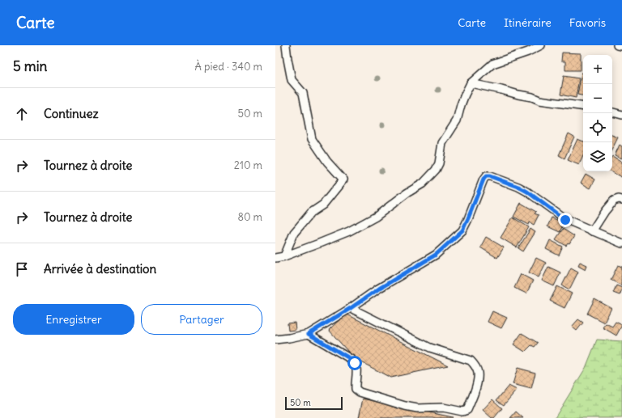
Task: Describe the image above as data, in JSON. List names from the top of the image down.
{
  "scale_bar": "50 m",
  "page": {
    "header": "Carte",
    "nav": ["Carte", "Itinéraire", "Favoris"],
    "heading": ["5 min", "À pied · 340 m"],
    "map_buttons": ["+", "−"],
    "list": [
      ["Continuez", "50 m"],
      ["Tournez à droite", "210 m"],
      ["Tournez à droite", "80 m"],
      "Arrivée à destination"
    ],
    "buttons": ["Enregistrer", "Partager"],
    "scale": "50 m"
  }
}
